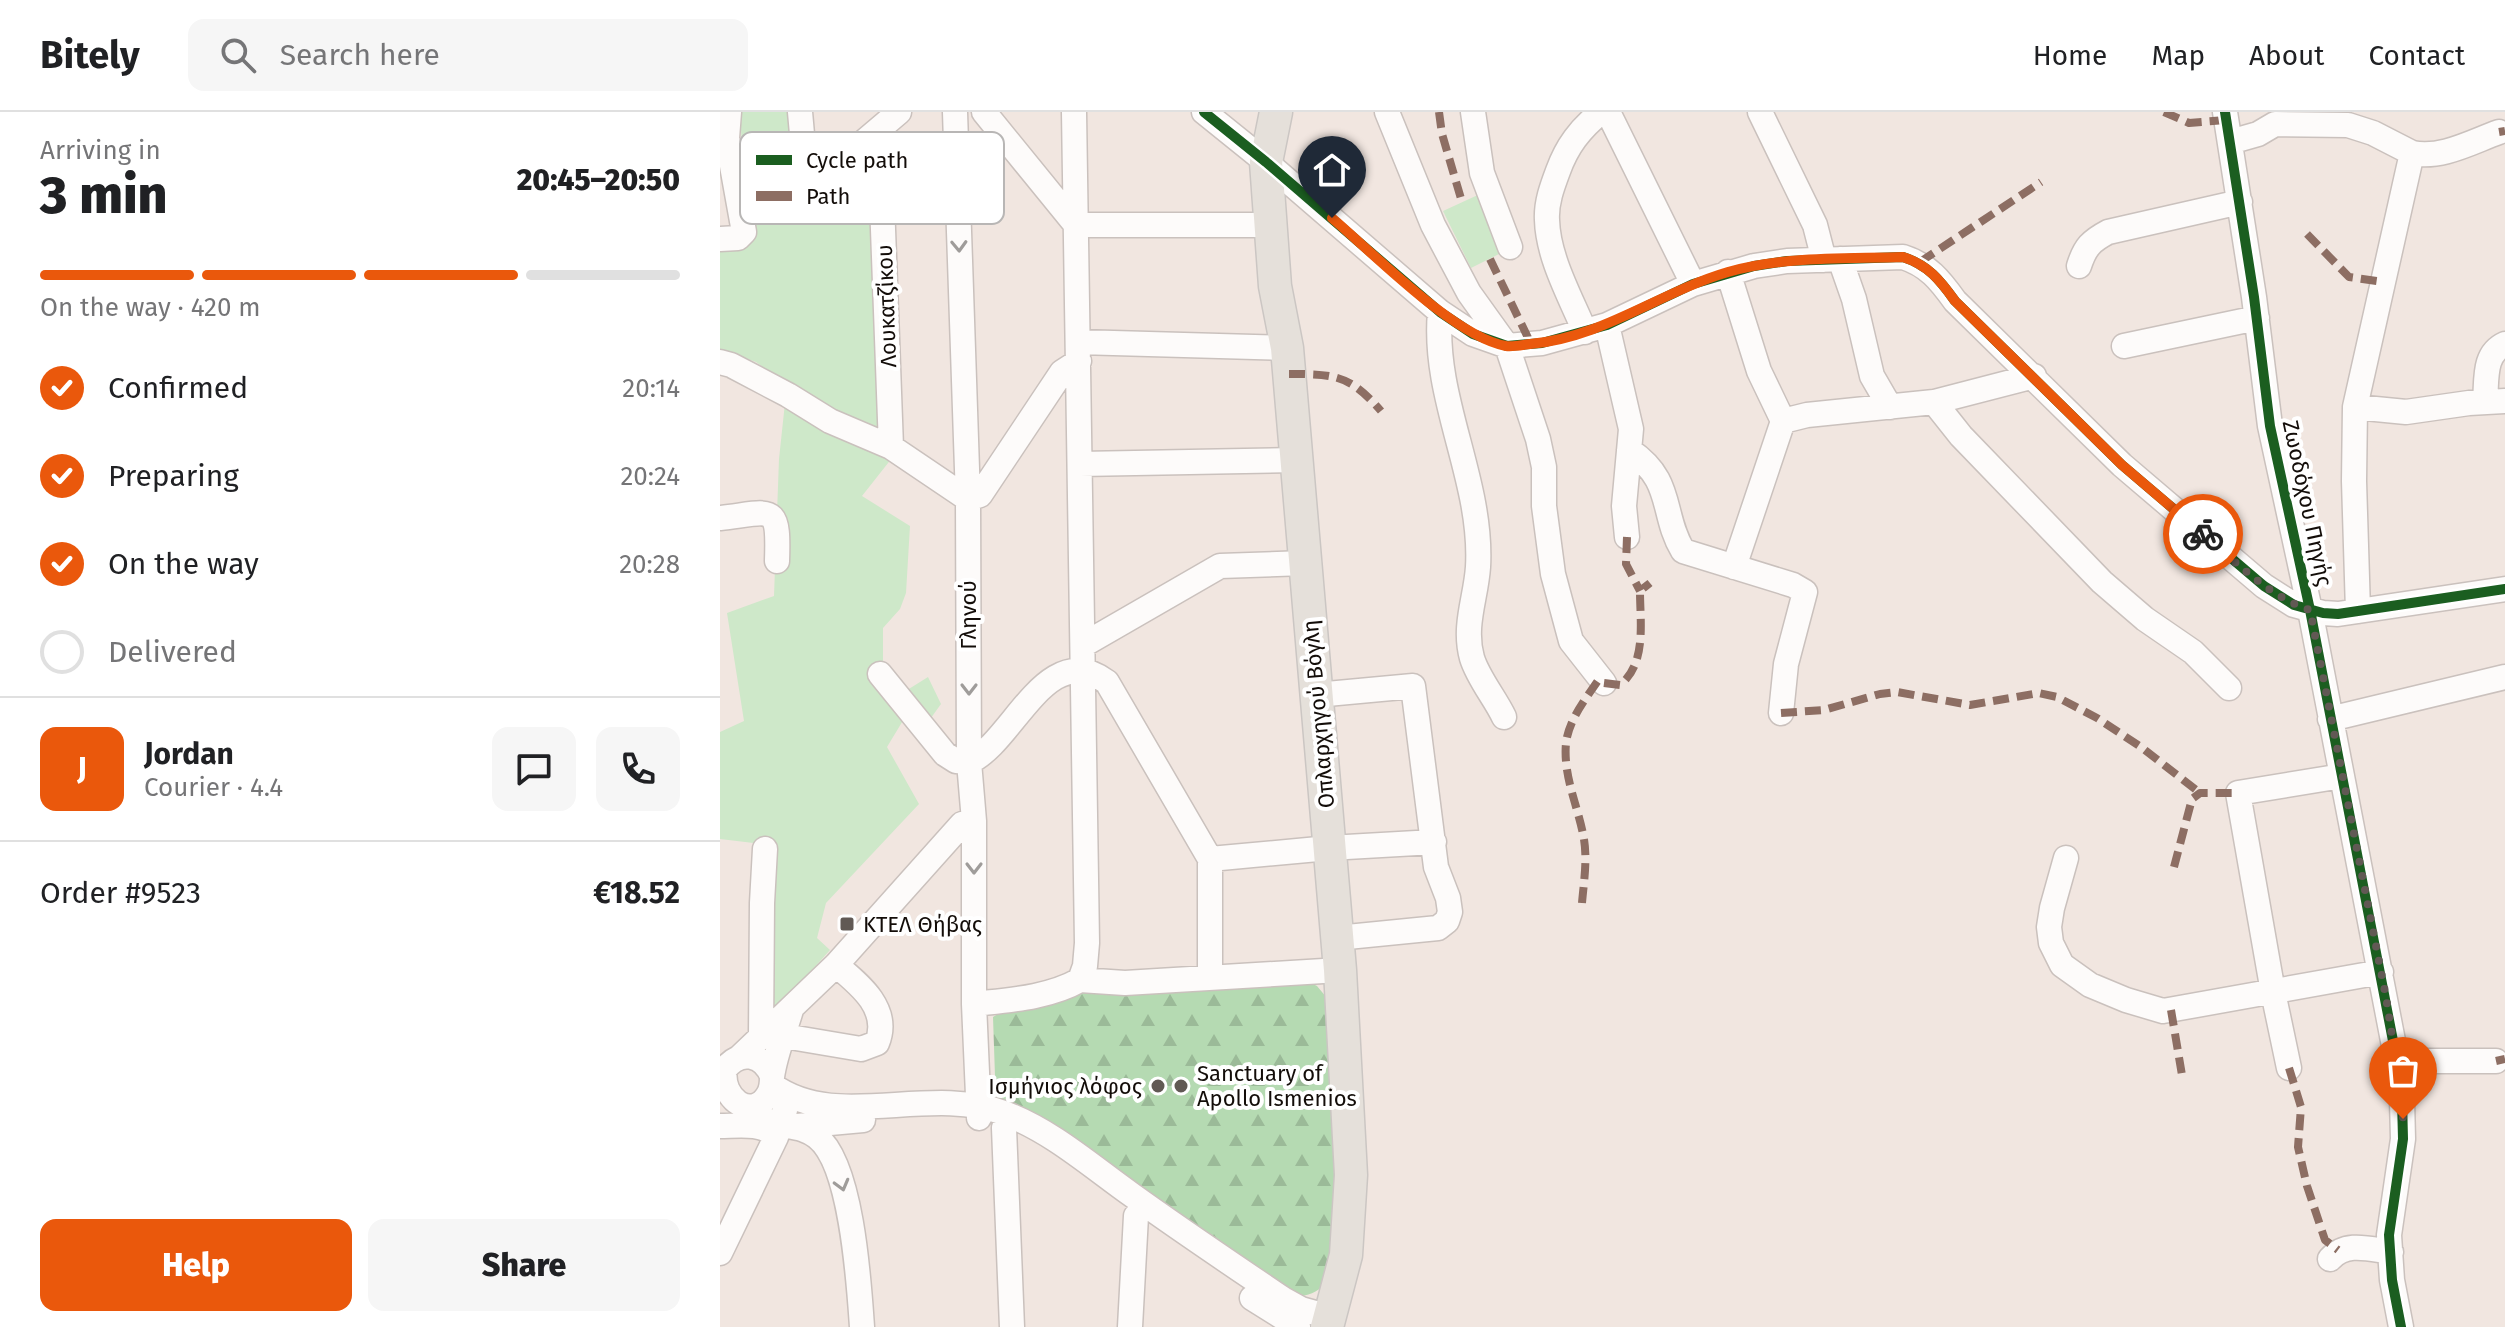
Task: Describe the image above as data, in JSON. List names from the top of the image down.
{
  "streets": {
    "main road": ["Οπλαρχηγού Βόγλη"],
    "street": ["Λουκατζίκου", "Ζωοδόχου Πηγής", "Γληνού"]
  },
  "places": {
    "transit": ["ΚΤΕΛ Θήβας"],
    "other": ["Ισμήνιος λόφος", "Sanctuary of Apollo Ismenios"]
  },
  "legend": ["Cycle path", "Path"],
  "page": {
    "header": "Bitely",
    "search": "Search here",
    "nav": [
      "Home",
      "Map",
      "About",
      "Contact"
    ],
    "heading": ["3 min", "Arriving in", "20:45–20:50"],
    "panel": [
      "Jordan",
      "Courier · 4.4",
      "Order #9523",
      "€18.52"
    ],
    "bar": "On the way · 420 m",
    "list": [
      ["Confirmed", "20:14"],
      ["Preparing", "20:24"],
      ["On the way", "20:28"],
      "Delivered"
    ],
    "round": "J",
    "buttons": ["Help", "Share"]
  }
}
